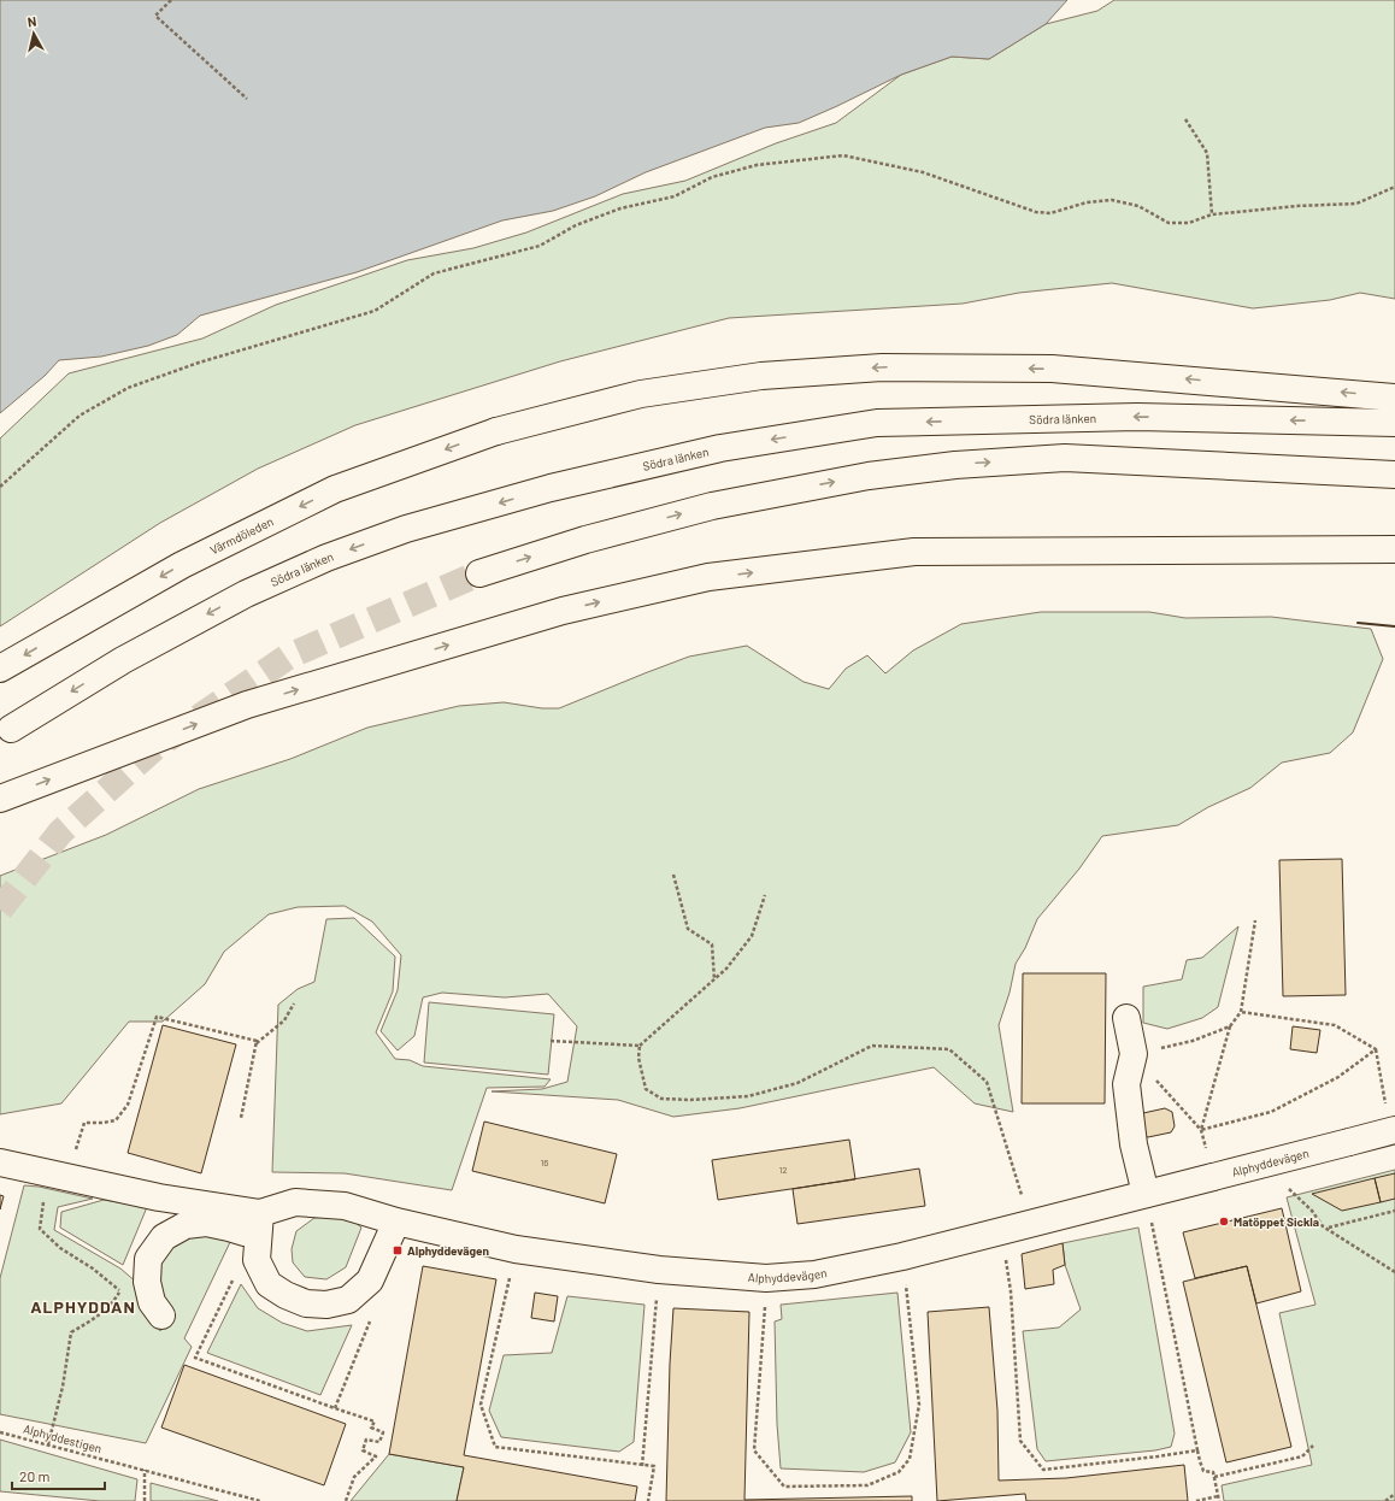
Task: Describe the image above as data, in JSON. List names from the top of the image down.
{
  "streets": {
    "main road": ["Södra länken", "Värmdöleden", "Alphyddevägen"],
    "path": ["Alphyddestigen"]
  },
  "districts": ["ALPHYDDAN"],
  "places": {
    "other": ["Matöppet Sickla"],
    "transit": ["Alphyddevägen"]
  },
  "house_numbers": ["16", "12"],
  "scale_bar": "20 m",
  "north": "top"
}
